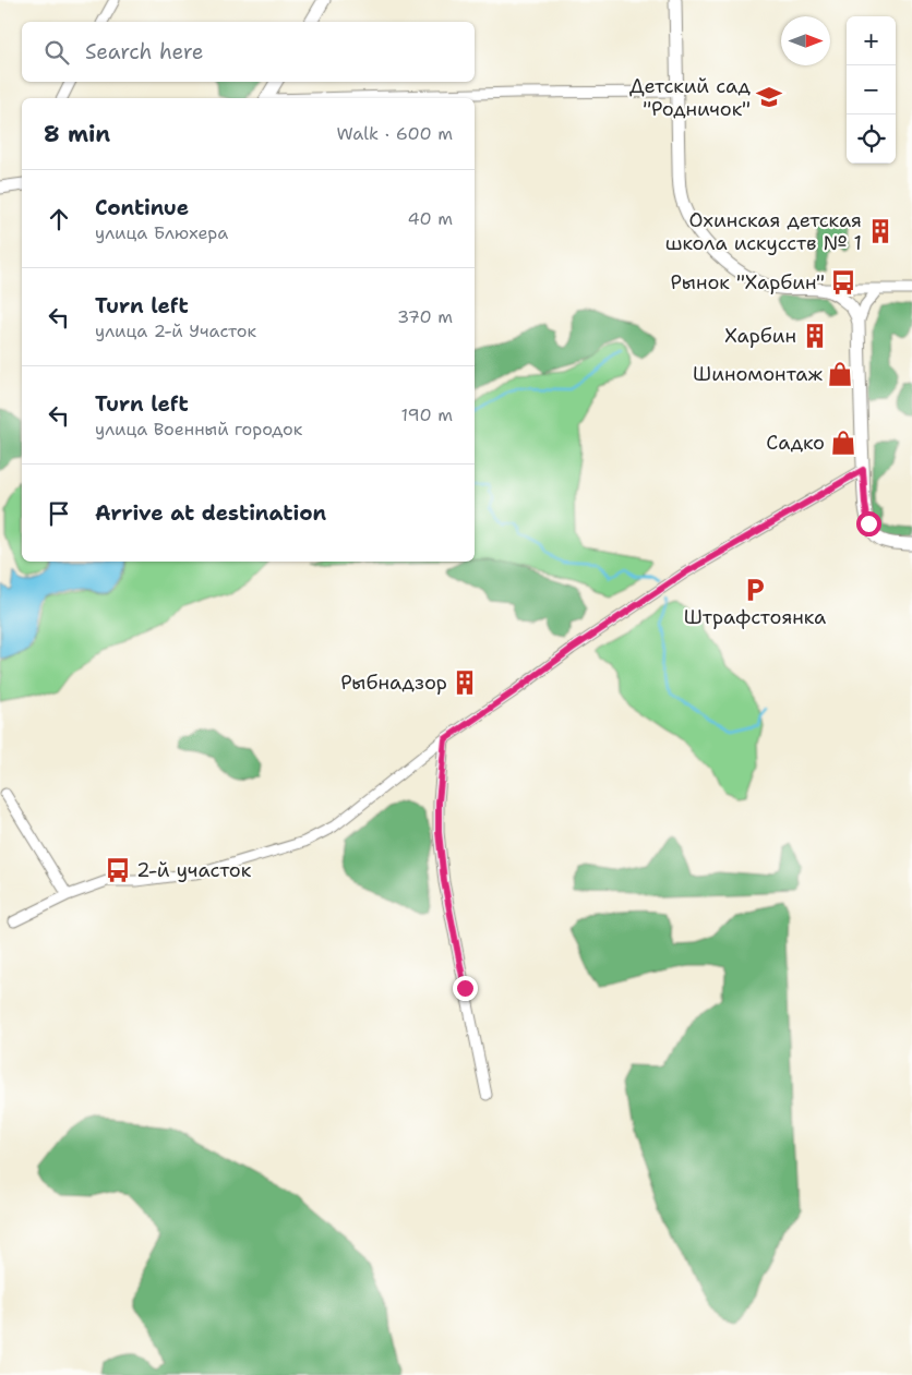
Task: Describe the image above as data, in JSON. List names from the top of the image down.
{
  "places": {
    "school or university": ["Детский сад \"Родничок\""],
    "building": ["Охинская детская школа искусств № 1", "Харбин", "Рыбнадзор"],
    "bus stop": ["Рынок \"Харбин\"", "2-й участок"],
    "shop": ["Шиномонтаж", "Садко"],
    "parking": ["Штрафстоянка"]
  },
  "north": "right",
  "page": {
    "map_buttons": ["+", "−"],
    "search": "Search here",
    "heading": ["8 min", "Walk · 600 m"],
    "list": [
      ["Continue", "улица Блюхера", "40 m"],
      ["Turn left", "улица 2-й Участок", "370 m"],
      ["Turn left", "улица Военный городок", "190 m"],
      "Arrive at destination"
    ]
  }
}
